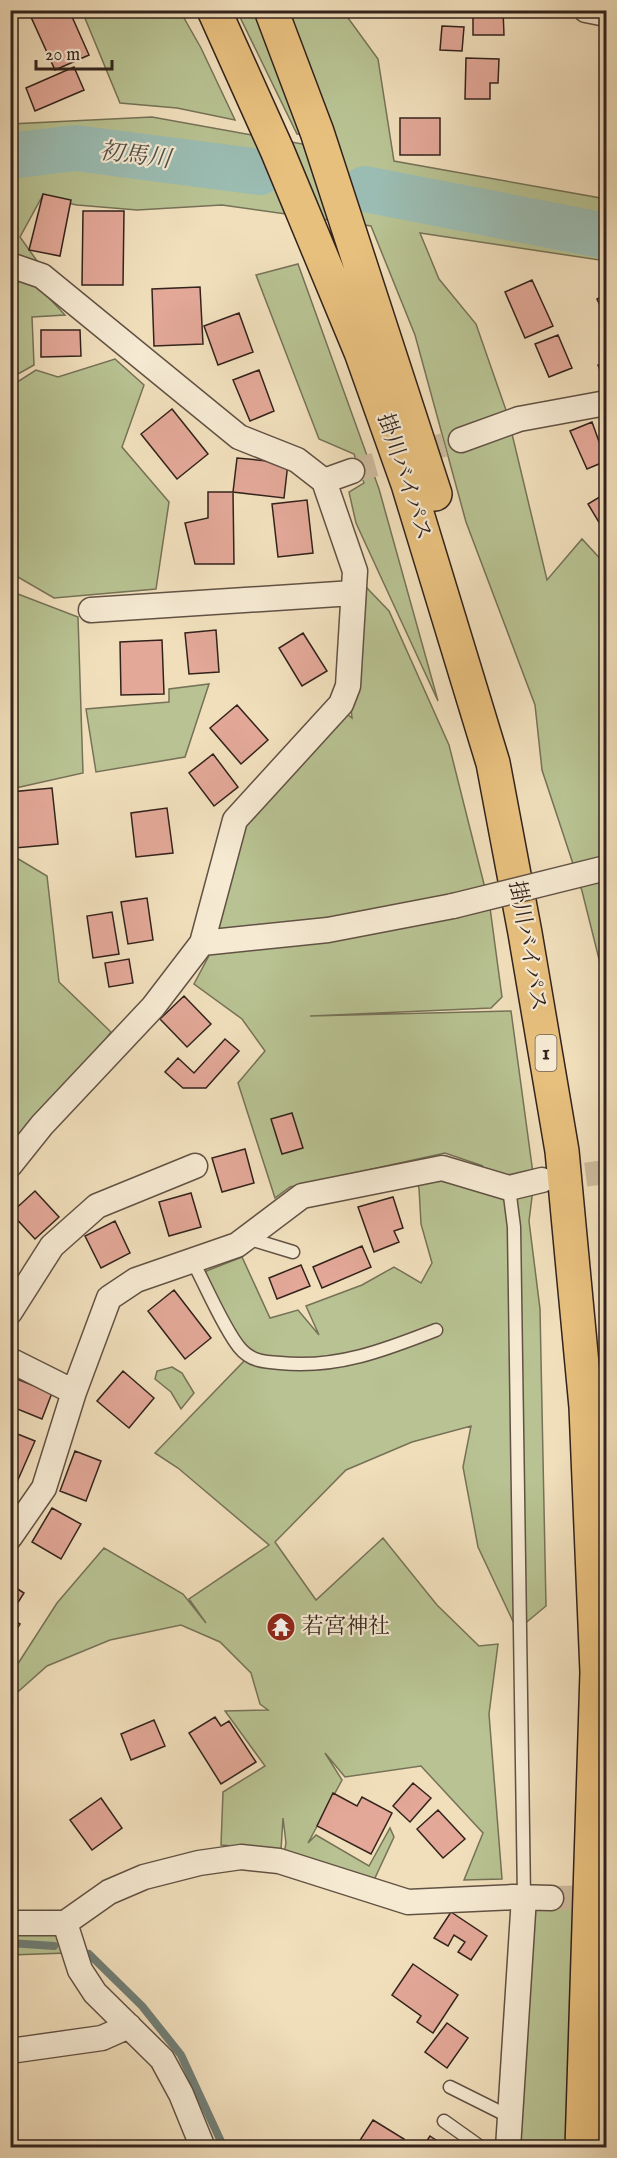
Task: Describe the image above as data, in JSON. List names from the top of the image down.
{
  "streets": {
    "highway": ["掛川バイパス", "1"]
  },
  "water": ["初馬川"],
  "places": {
    "temple": ["若宮神社"]
  },
  "scale_bar": "20 m"
}
